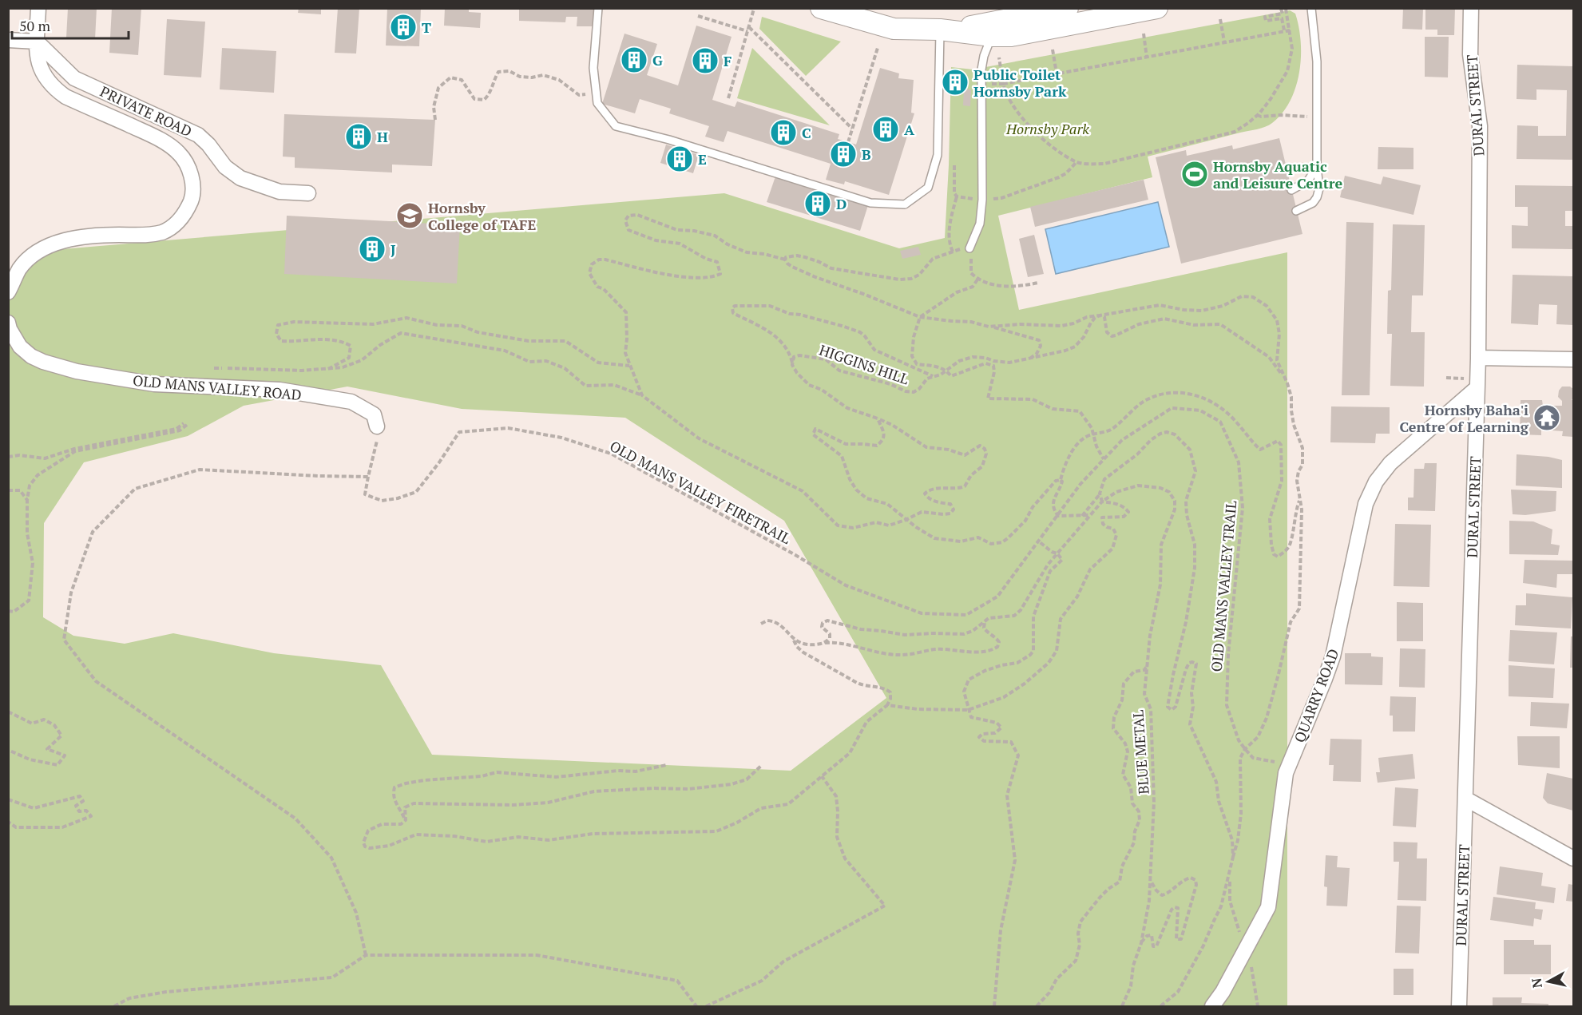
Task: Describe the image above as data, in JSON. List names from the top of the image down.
{
  "streets": {
    "street": [
      "DURAL STREET",
      "PRIVATE ROAD",
      "OLD MANS VALLEY ROAD",
      "QUARRY ROAD"
    ],
    "path": [
      "HIGGINS HILL",
      "OLD MANS VALLEY FIRETRAIL",
      "OLD MANS VALLEY TRAIL",
      "BLUE METAL"
    ]
  },
  "crossings": [
    ["DURAL STREET", "QUARRY ROAD"],
    ["OLD MANS VALLEY FIRETRAIL", "OLD MANS VALLEY TRAIL"]
  ],
  "parks": ["Hornsby Park"],
  "places": {
    "building": [
      "T",
      "G",
      "F",
      "Public Toilet Hornsby Park",
      "A",
      "C",
      "H",
      "B",
      "E",
      "D",
      "J"
    ],
    "sports": ["Hornsby Aquatic and Leisure Centre"],
    "school or university": ["Hornsby College of TAFE"],
    "temple": ["Hornsby Baha'i Centre of Learning"]
  },
  "scale_bar": "50 m",
  "north": "left"
}
